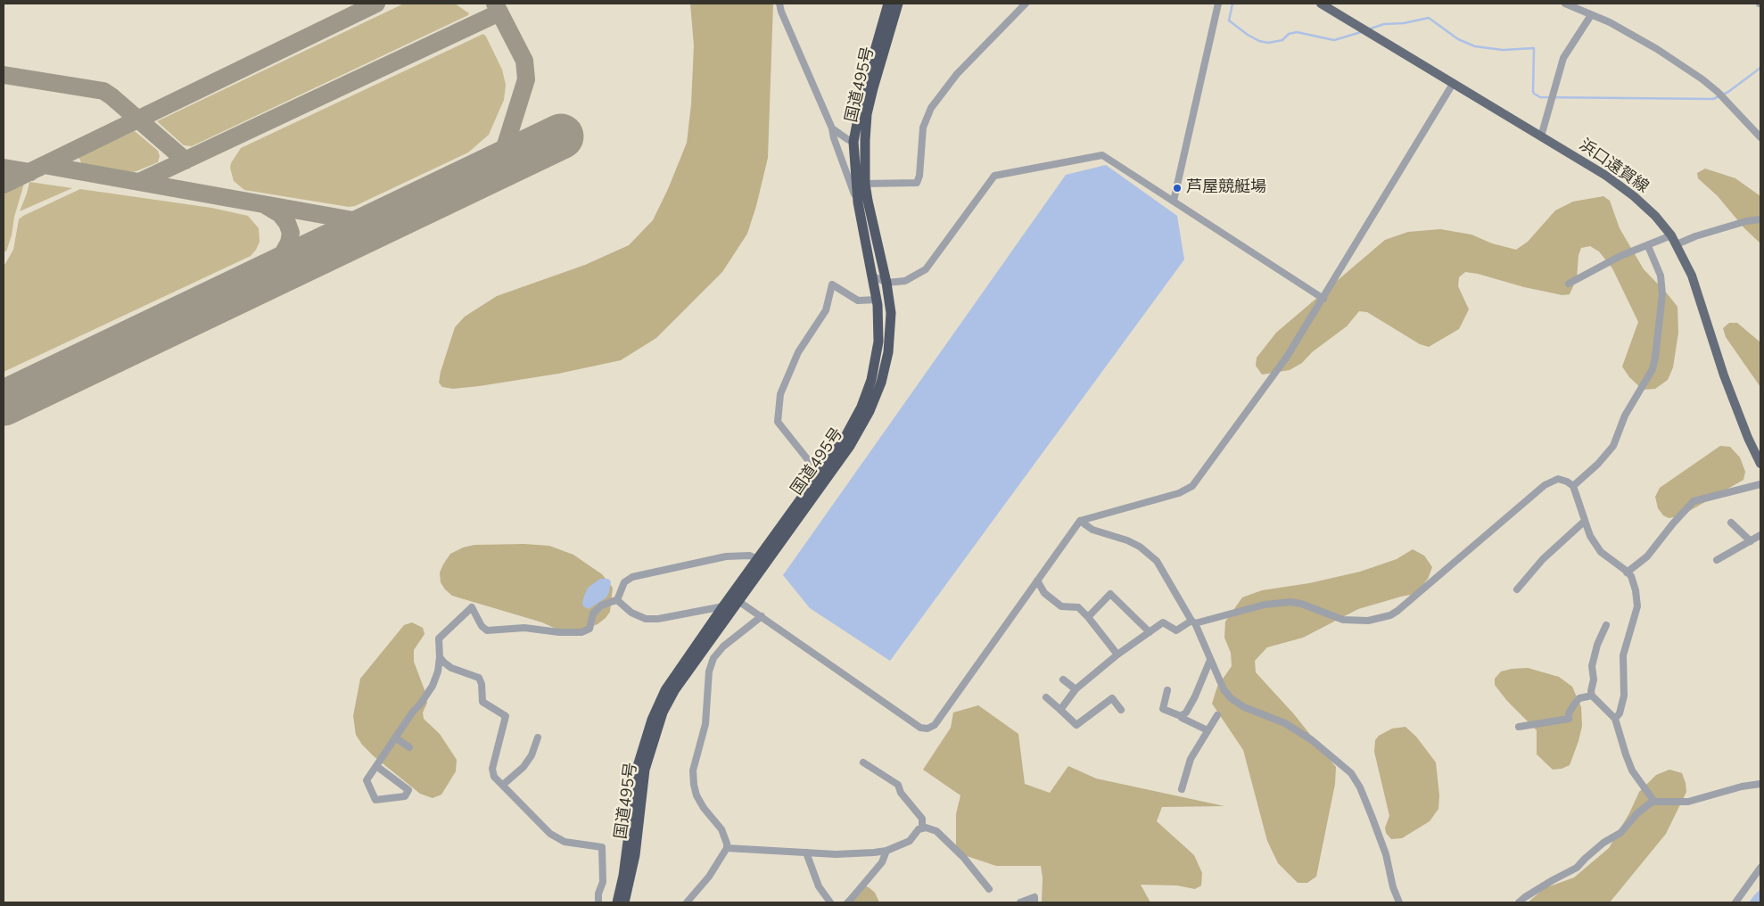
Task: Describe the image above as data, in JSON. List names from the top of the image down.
{
  "streets": {
    "highway": ["国道495号"],
    "main road": ["浜口遠賀線"]
  },
  "places": ["芦屋競艇場"]
}
